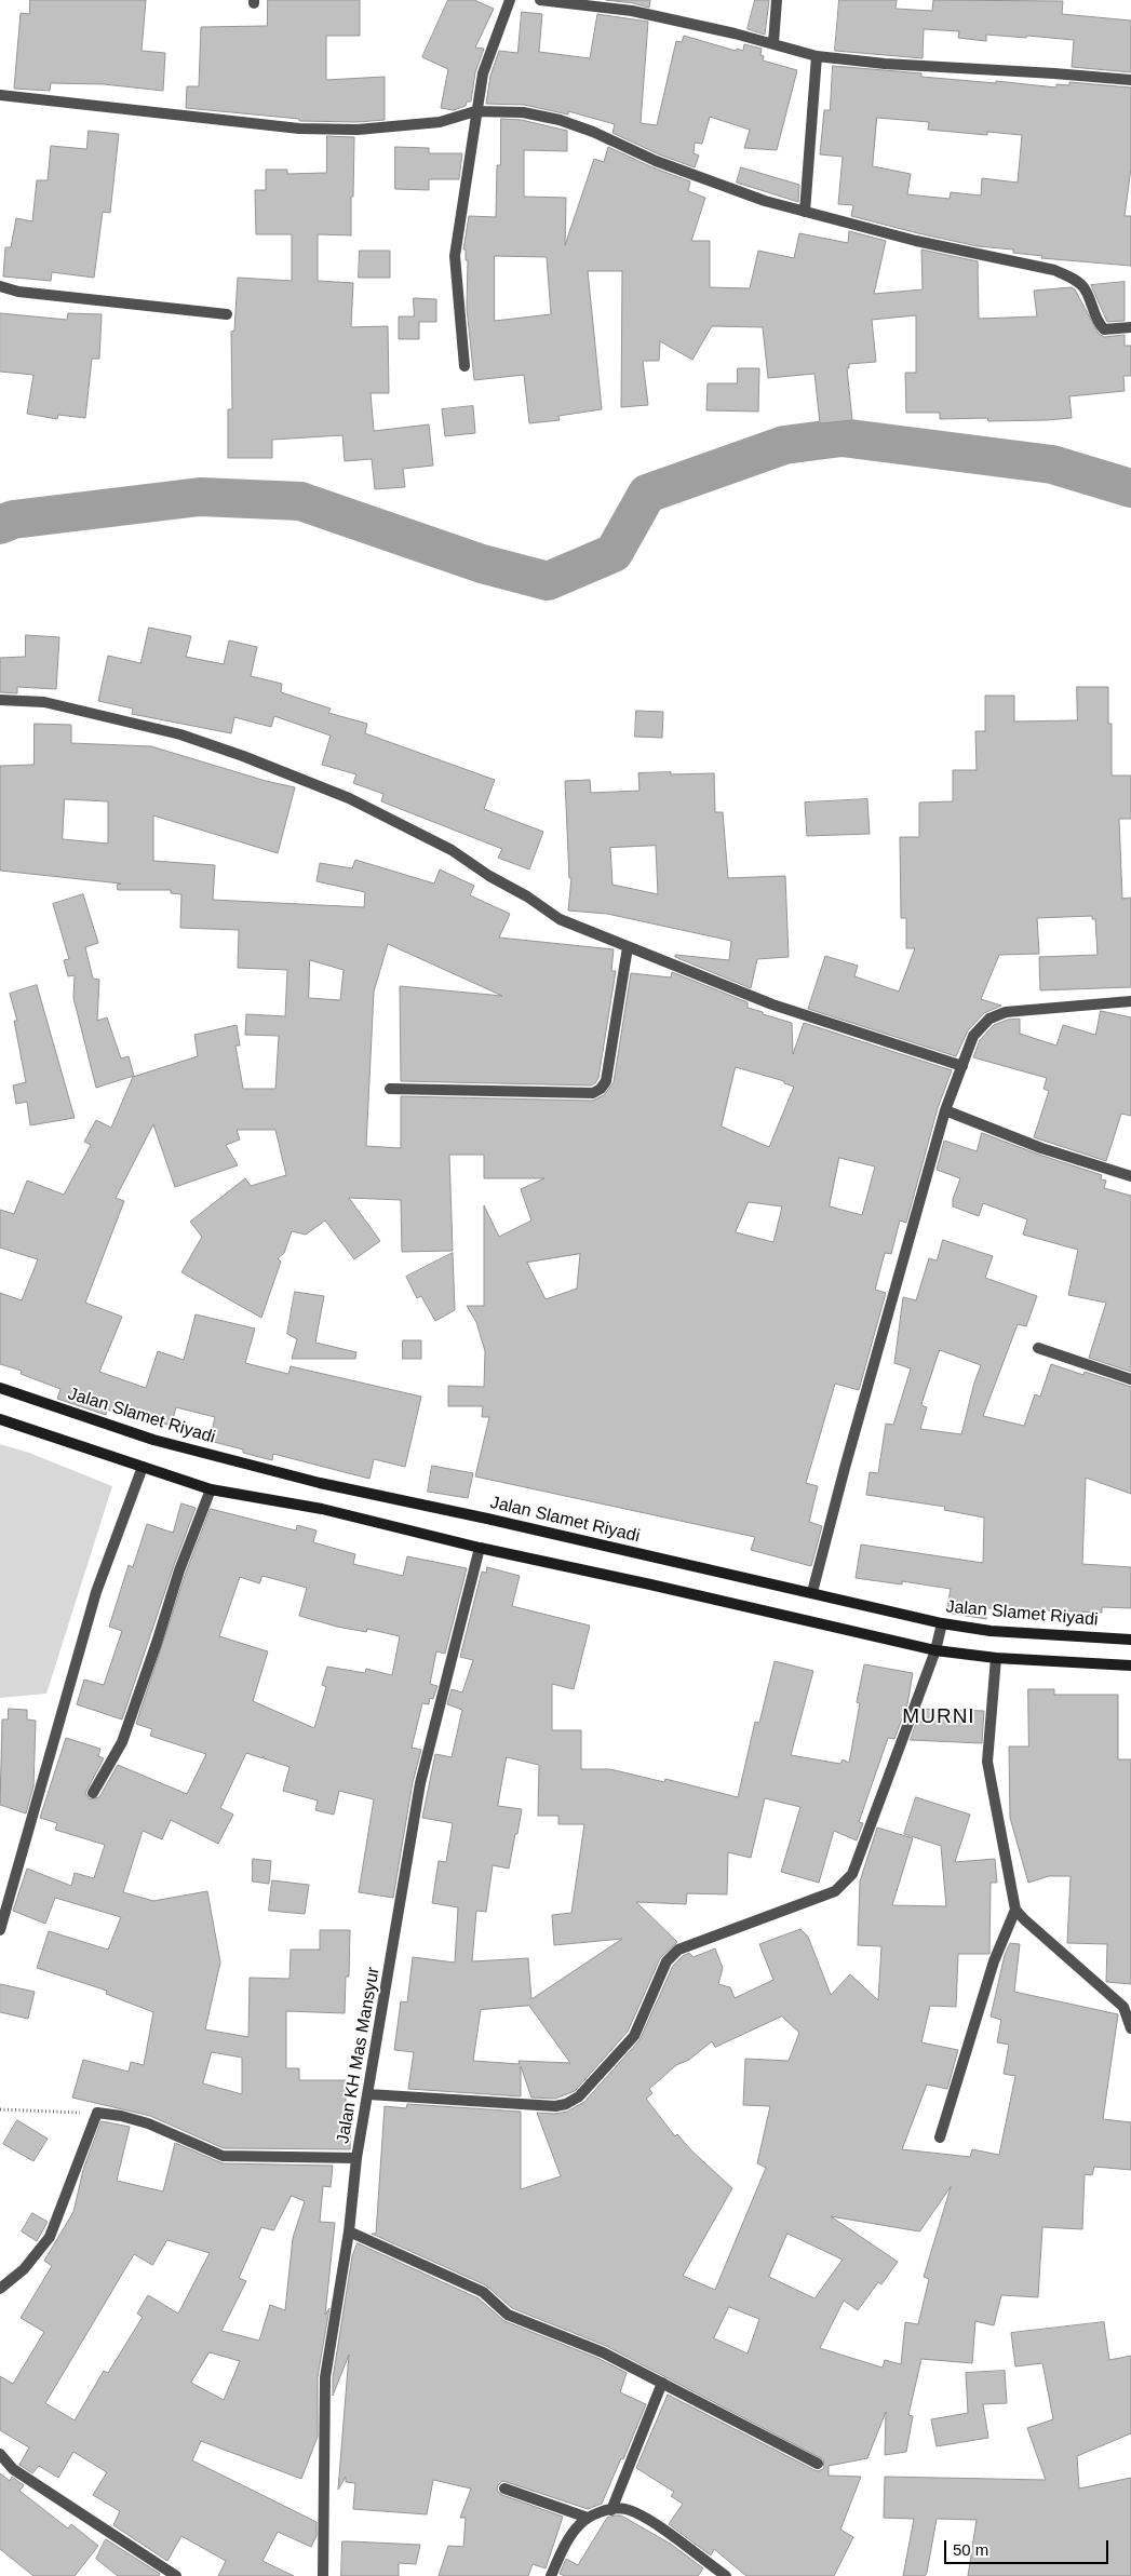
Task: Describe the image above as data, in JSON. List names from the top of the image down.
{
  "streets": {
    "main road": ["Jalan Slamet Riyadi"],
    "street": ["Jalan KH Mas Mansyur"]
  },
  "districts": ["MURNI"],
  "scale_bar": "50 m"
}
